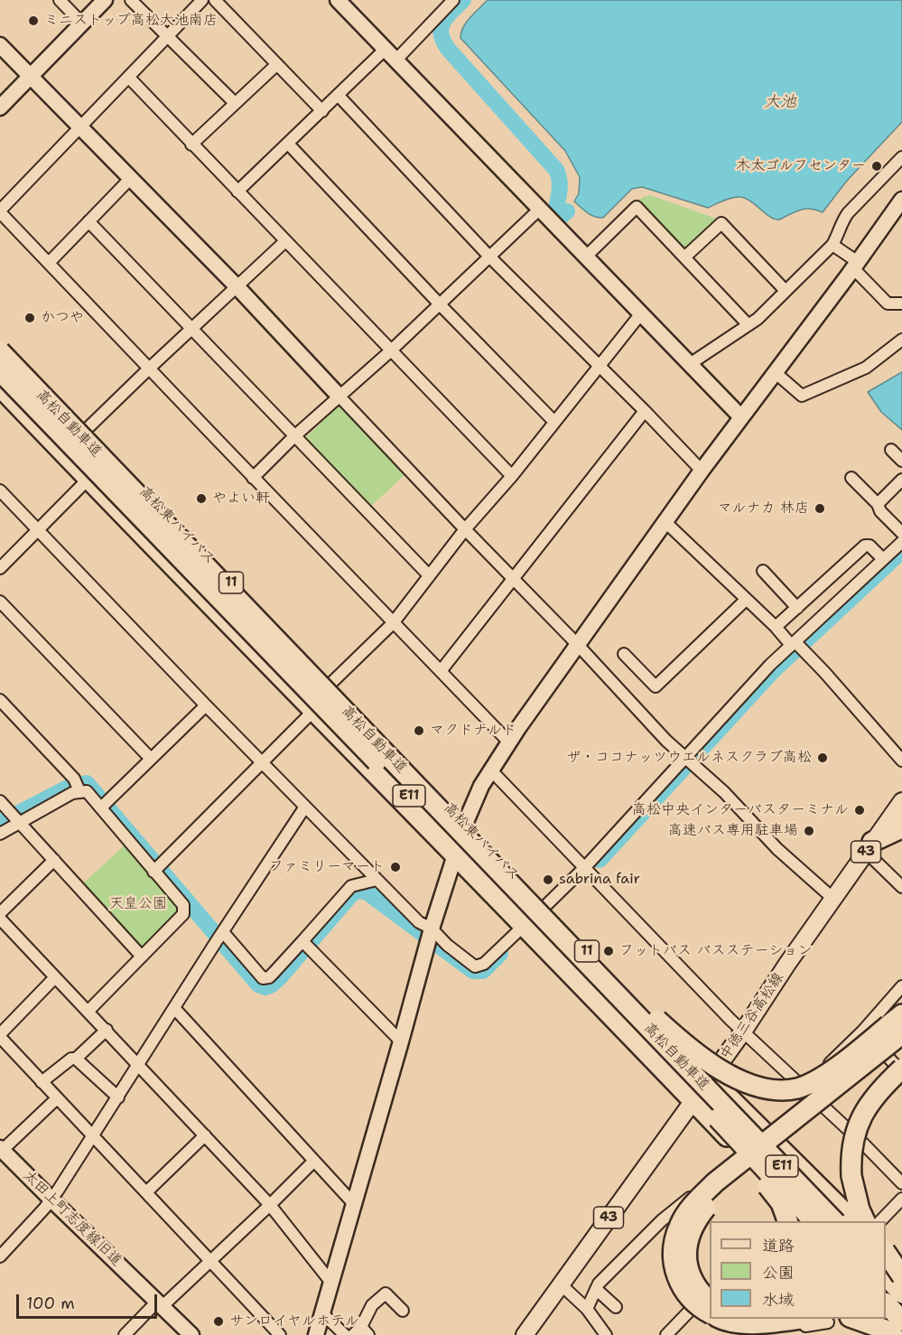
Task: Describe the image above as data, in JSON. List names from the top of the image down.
{
  "streets": {
    "highway": [
      "高松自動車道",
      "高松東バイパス",
      "11",
      "E11"
    ],
    "main road": ["43", "中徳三谷高松線"],
    "street": ["太田上町志度線旧道"]
  },
  "crossings": [
    ["高松東バイパス", "中徳三谷高松線"]
  ],
  "water": ["大池"],
  "parks": ["天皇公園"],
  "places": [
    "ミニストップ高松大池南店",
    "木太ゴルフセンター",
    "かつや",
    "やよい軒",
    "マルナカ 林店",
    "マクドナルド",
    "ザ・ココナッツウエルネスクラブ高松",
    "高松中央インターバスターミナル",
    "高速バス専用駐車場",
    "ファミリーマート",
    "sabrina fair",
    "フットバス バスステーション",
    "サンロイヤルホテル"
  ],
  "legend": ["道路", "公園", "水域"],
  "scale_bar": "100 m"
}
